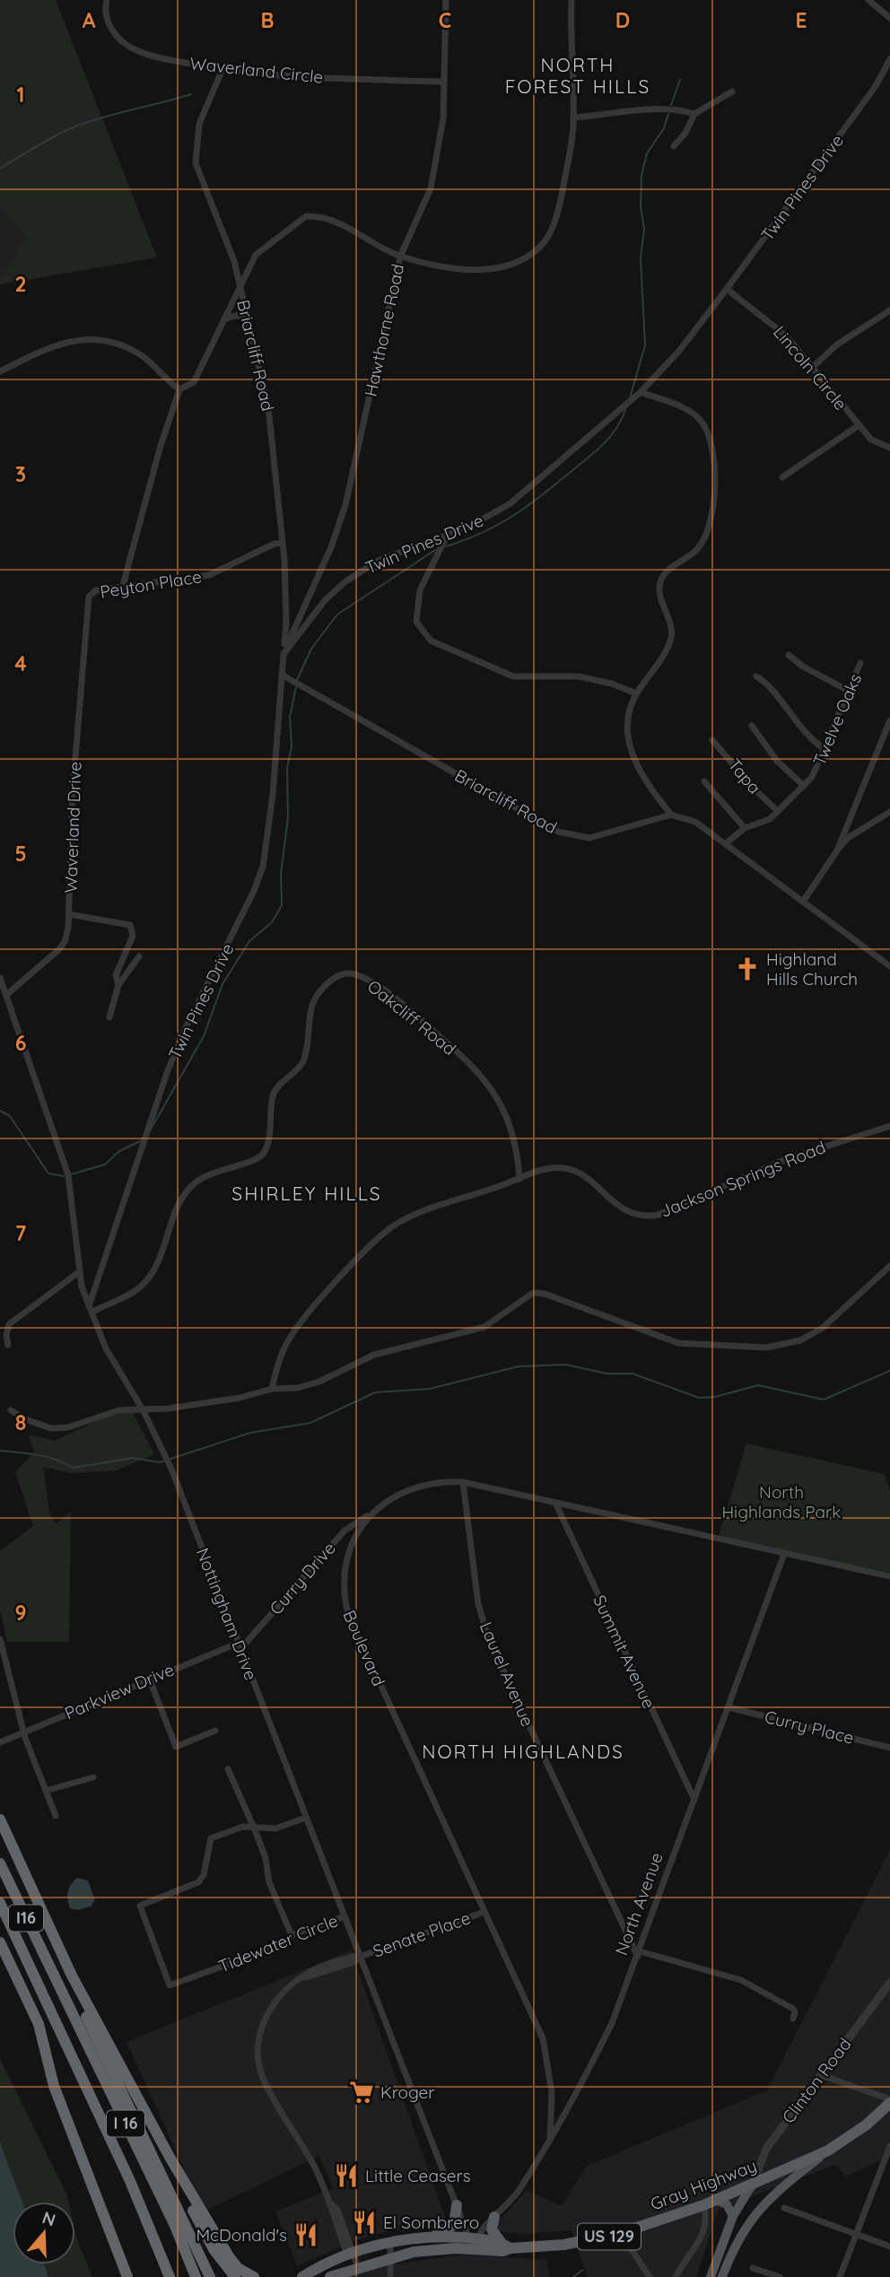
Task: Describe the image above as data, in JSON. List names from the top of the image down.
{
  "streets": {
    "highway": [
      "I16",
      "I 16",
      "Gray Highway",
      "US 129"
    ],
    "street": [
      "Waverland Circle",
      "Twin Pines Drive",
      "Hawthorne Road",
      "Briarcliff Road",
      "Lincoln Circle",
      "Peyton Place",
      "Twelve Oaks",
      "Tapa",
      "Waverland Drive",
      "Oakcliff Road",
      "Jackson Springs Road",
      "Curry Drive",
      "Nottingham Drive",
      "Boulevard",
      "Summit Avenue",
      "Laurel Avenue",
      "Parkview Drive",
      "Curry Place",
      "North Avenue",
      "Senate Place",
      "Tidewater Circle",
      "Clinton Road"
    ]
  },
  "crossings": [
    ["Waverland Circle", "Hawthorne Road"],
    ["Waverland Circle", "Briarcliff Road"],
    ["Twin Pines Drive", "Hawthorne Road"],
    ["Twin Pines Drive", "Briarcliff Road"],
    ["Twin Pines Drive", "Lincoln Circle"],
    ["Twin Pines Drive", "Oakcliff Road"],
    ["Twin Pines Drive", "Nottingham Drive"],
    ["Hawthorne Road", "Briarcliff Road"],
    ["Briarcliff Road", "Peyton Place"],
    ["Peyton Place", "Waverland Drive"],
    ["Twelve Oaks", "Tapa"],
    ["Waverland Drive", "Nottingham Drive"],
    ["Oakcliff Road", "Jackson Springs Road"],
    ["Oakcliff Road", "Nottingham Drive"],
    ["Curry Drive", "Nottingham Drive"],
    ["Curry Drive", "Boulevard"],
    ["Curry Drive", "Parkview Drive"],
    ["Nottingham Drive", "Parkview Drive"],
    ["Nottingham Drive", "North Avenue"],
    ["Nottingham Drive", "Senate Place"],
    ["Nottingham Drive", "Tidewater Circle"],
    ["Nottingham Drive", "US 129"],
    ["Boulevard", "Summit Avenue"],
    ["Boulevard", "Laurel Avenue"],
    ["Boulevard", "North Avenue"],
    ["Boulevard", "Senate Place"],
    ["Summit Avenue", "North Avenue"],
    ["Laurel Avenue", "North Avenue"],
    ["Curry Place", "North Avenue"],
    ["North Avenue", "US 129"],
    ["I16", "I 16"],
    ["Senate Place", "US 129"],
    ["Clinton Road", "Gray Highway"],
    ["Gray Highway", "US 129"]
  ],
  "districts": ["NORTH FOREST HILLS", "SHIRLEY HILLS", "NORTH HIGHLANDS"],
  "parks": ["North Highlands Park"],
  "places": {
    "church": ["Highland Hills Church"],
    "supermarket": ["Kroger"],
    "restaurant": ["Little Ceasers", "El Sombrero", "McDonald's"]
  },
  "north": "top",
  "grid": {
    "columns": [
      "A",
      "B",
      "C",
      "D",
      "E"
    ],
    "rows": [
      "1",
      "2",
      "3",
      "4",
      "5",
      "6",
      "7",
      "8",
      "9"
    ]
  }
}
